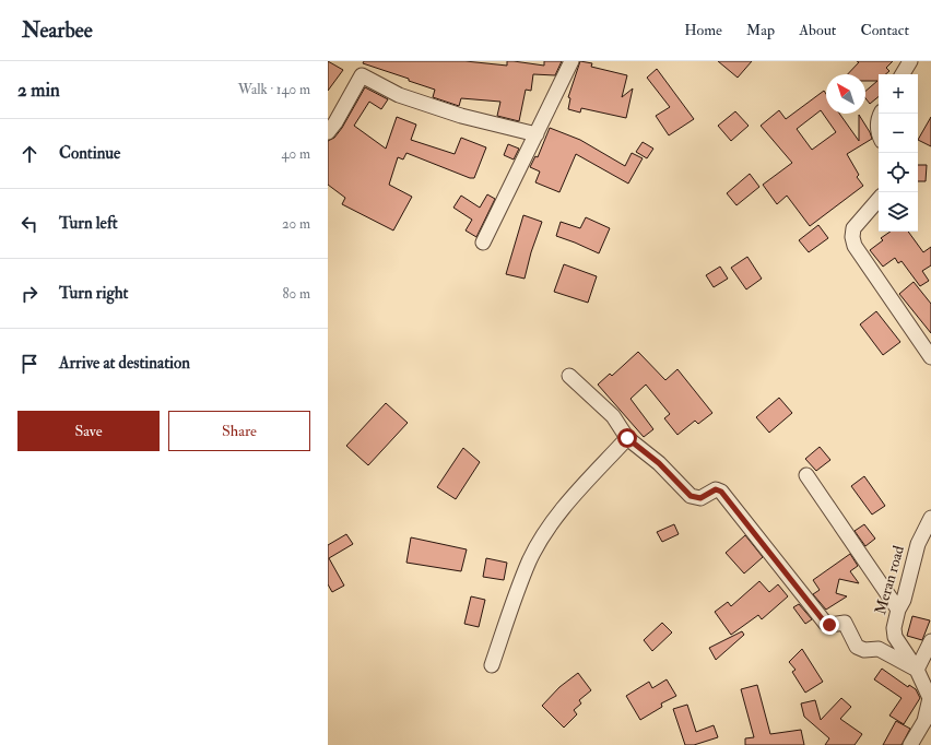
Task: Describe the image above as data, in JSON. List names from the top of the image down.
{
  "streets": {
    "street": ["Meran road"]
  },
  "north": "top left",
  "page": {
    "header": "Nearbee",
    "nav": [
      "Home",
      "Map",
      "About",
      "Contact"
    ],
    "heading": ["2 min", "Walk · 140 m"],
    "map_buttons": ["+", "−"],
    "list": [
      ["Continue", "40 m"],
      ["Turn left", "20 m"],
      ["Turn right", "80 m"],
      "Arrive at destination"
    ],
    "buttons": ["Save", "Share"]
  }
}
